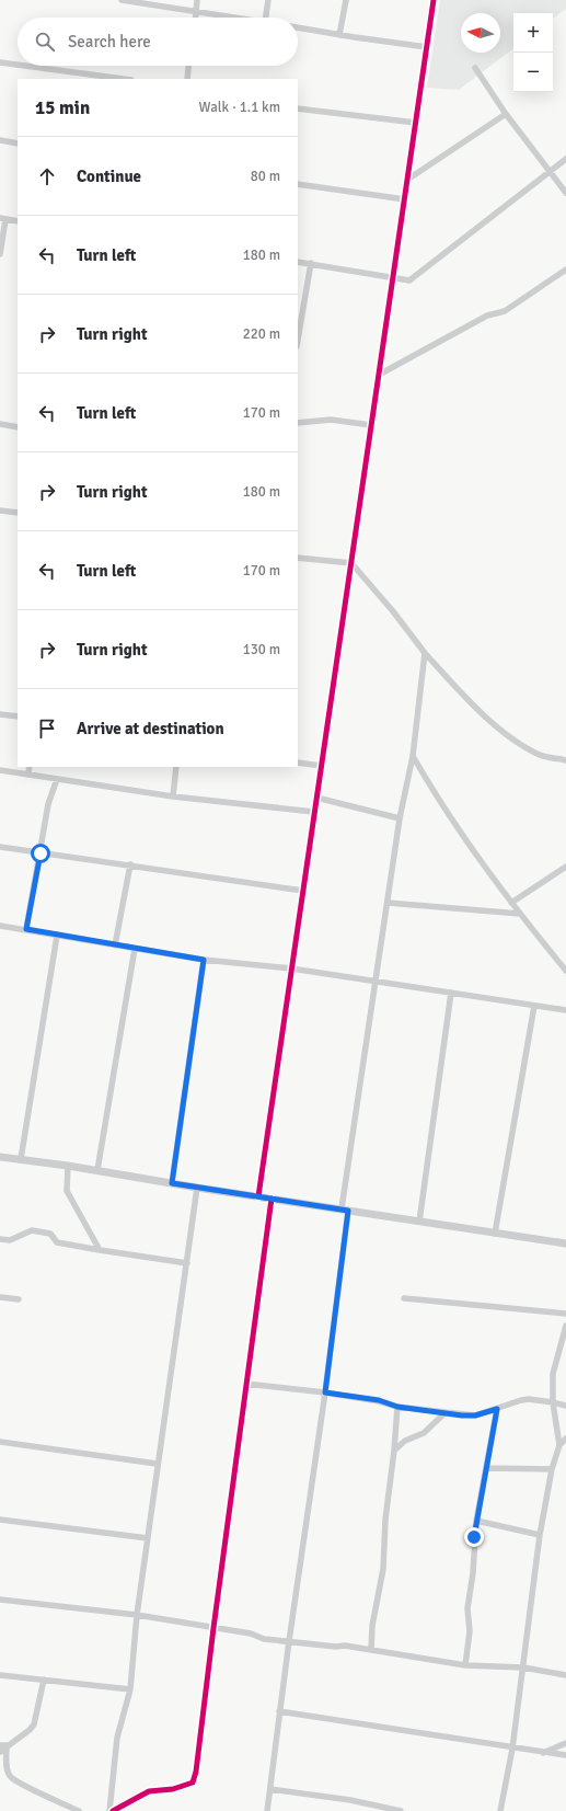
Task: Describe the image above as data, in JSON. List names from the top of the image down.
{
  "north": "left",
  "page": {
    "map_buttons": ["+", "−"],
    "search": "Search here",
    "heading": ["15 min", "Walk · 1.1 km"],
    "list": [
      ["Continue", "80 m"],
      ["Turn left", "180 m"],
      ["Turn right", "220 m"],
      ["Turn left", "170 m"],
      ["Turn right", "180 m"],
      ["Turn left", "170 m"],
      ["Turn right", "130 m"],
      "Arrive at destination"
    ]
  }
}
